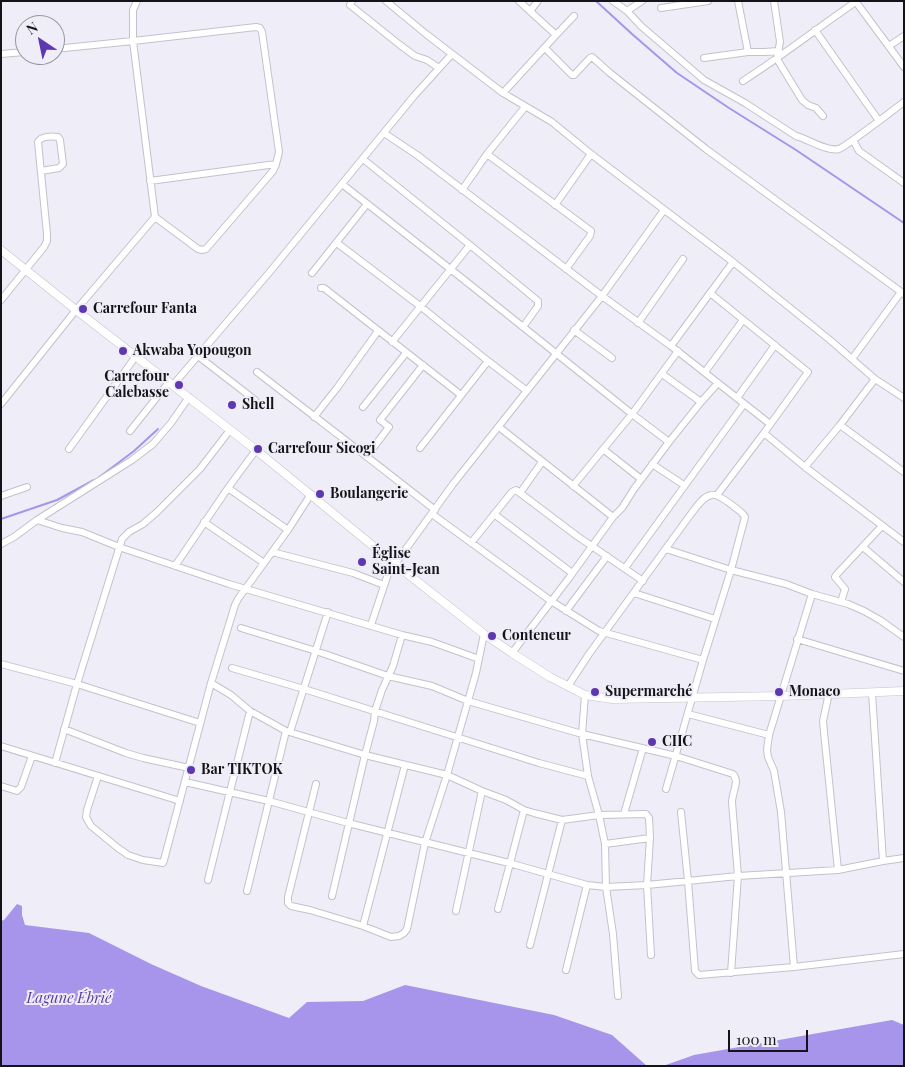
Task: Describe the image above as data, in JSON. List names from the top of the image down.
{
  "water": ["Lagune Ébrié"],
  "places": [
    "Carrefour Fanta",
    "Akwaba Yopougon",
    "Carrefour Calebasse",
    "Shell",
    "Carrefour Sicogi",
    "Boulangerie",
    "Église Saint-Jean",
    "Conteneur",
    "Supermarché",
    "Monaco",
    "CIIC",
    "Bar TIKTOK"
  ],
  "scale_bar": "100 m",
  "north": "top left"
}
